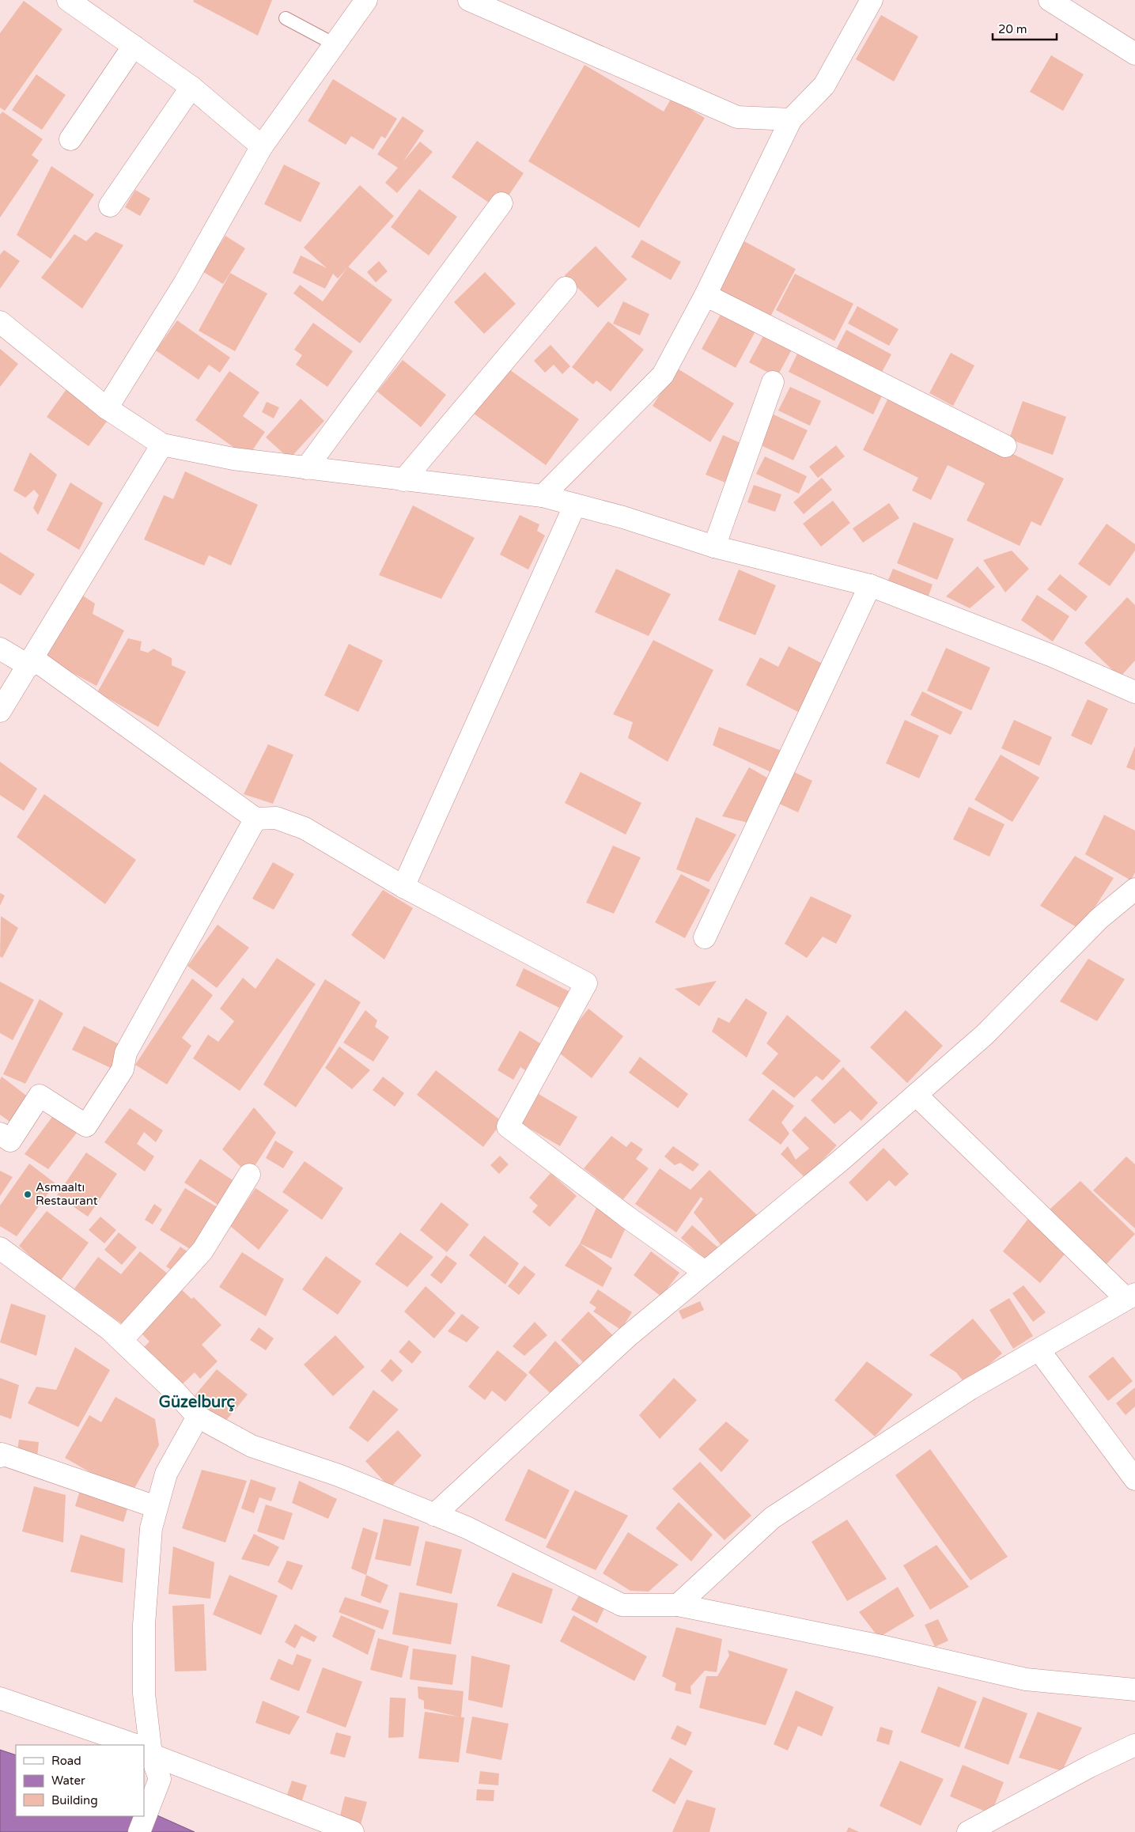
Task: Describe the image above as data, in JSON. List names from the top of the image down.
{
  "districts": ["Güzelburç"],
  "places": ["Asmaaltı Restaurant"],
  "legend": ["Road", "Water", "Building"],
  "scale_bar": "20 m"
}
